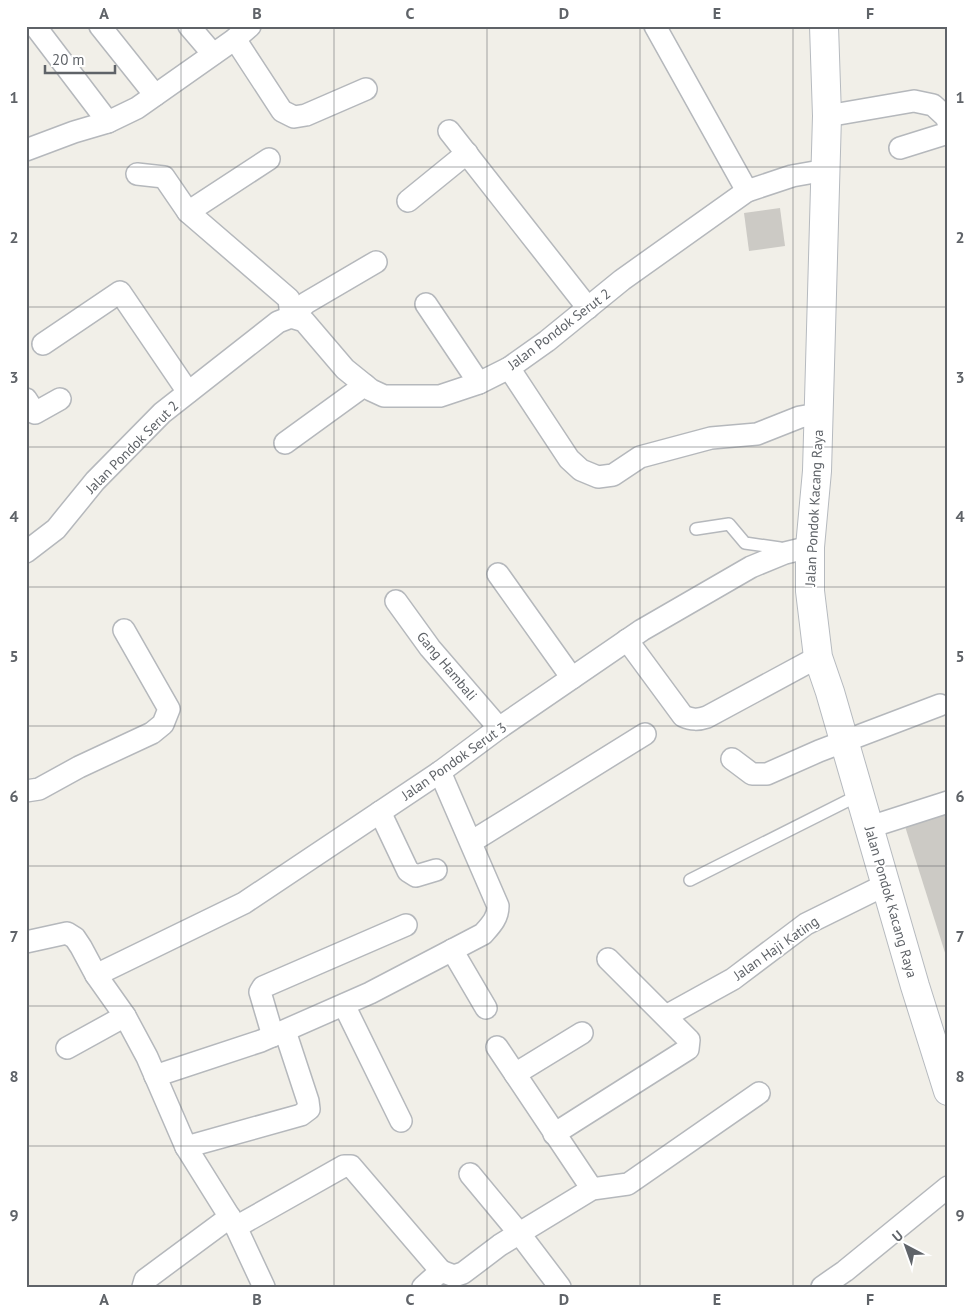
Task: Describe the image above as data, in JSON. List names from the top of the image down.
{
  "streets": {
    "main road": ["Jalan Pondok Kacang Raya"],
    "street": [
      "Jalan Pondok Serut 2",
      "Gang Hambali",
      "Jalan Pondok Serut 3",
      "Jalan Haji Kating"
    ]
  },
  "crossings": [
    ["Jalan Pondok Serut 2", "Jalan Pondok Kacang Raya"],
    ["Jalan Pondok Kacang Raya", "Jalan Pondok Serut 3"],
    ["Jalan Pondok Kacang Raya", "Jalan Haji Kating"],
    ["Gang Hambali", "Jalan Pondok Serut 3"]
  ],
  "scale_bar": "20 m",
  "north": "top left",
  "grid": {
    "columns": [
      "A",
      "B",
      "C",
      "D",
      "E",
      "F"
    ],
    "rows": [
      "1",
      "2",
      "3",
      "4",
      "5",
      "6",
      "7",
      "8",
      "9"
    ]
  }
}
